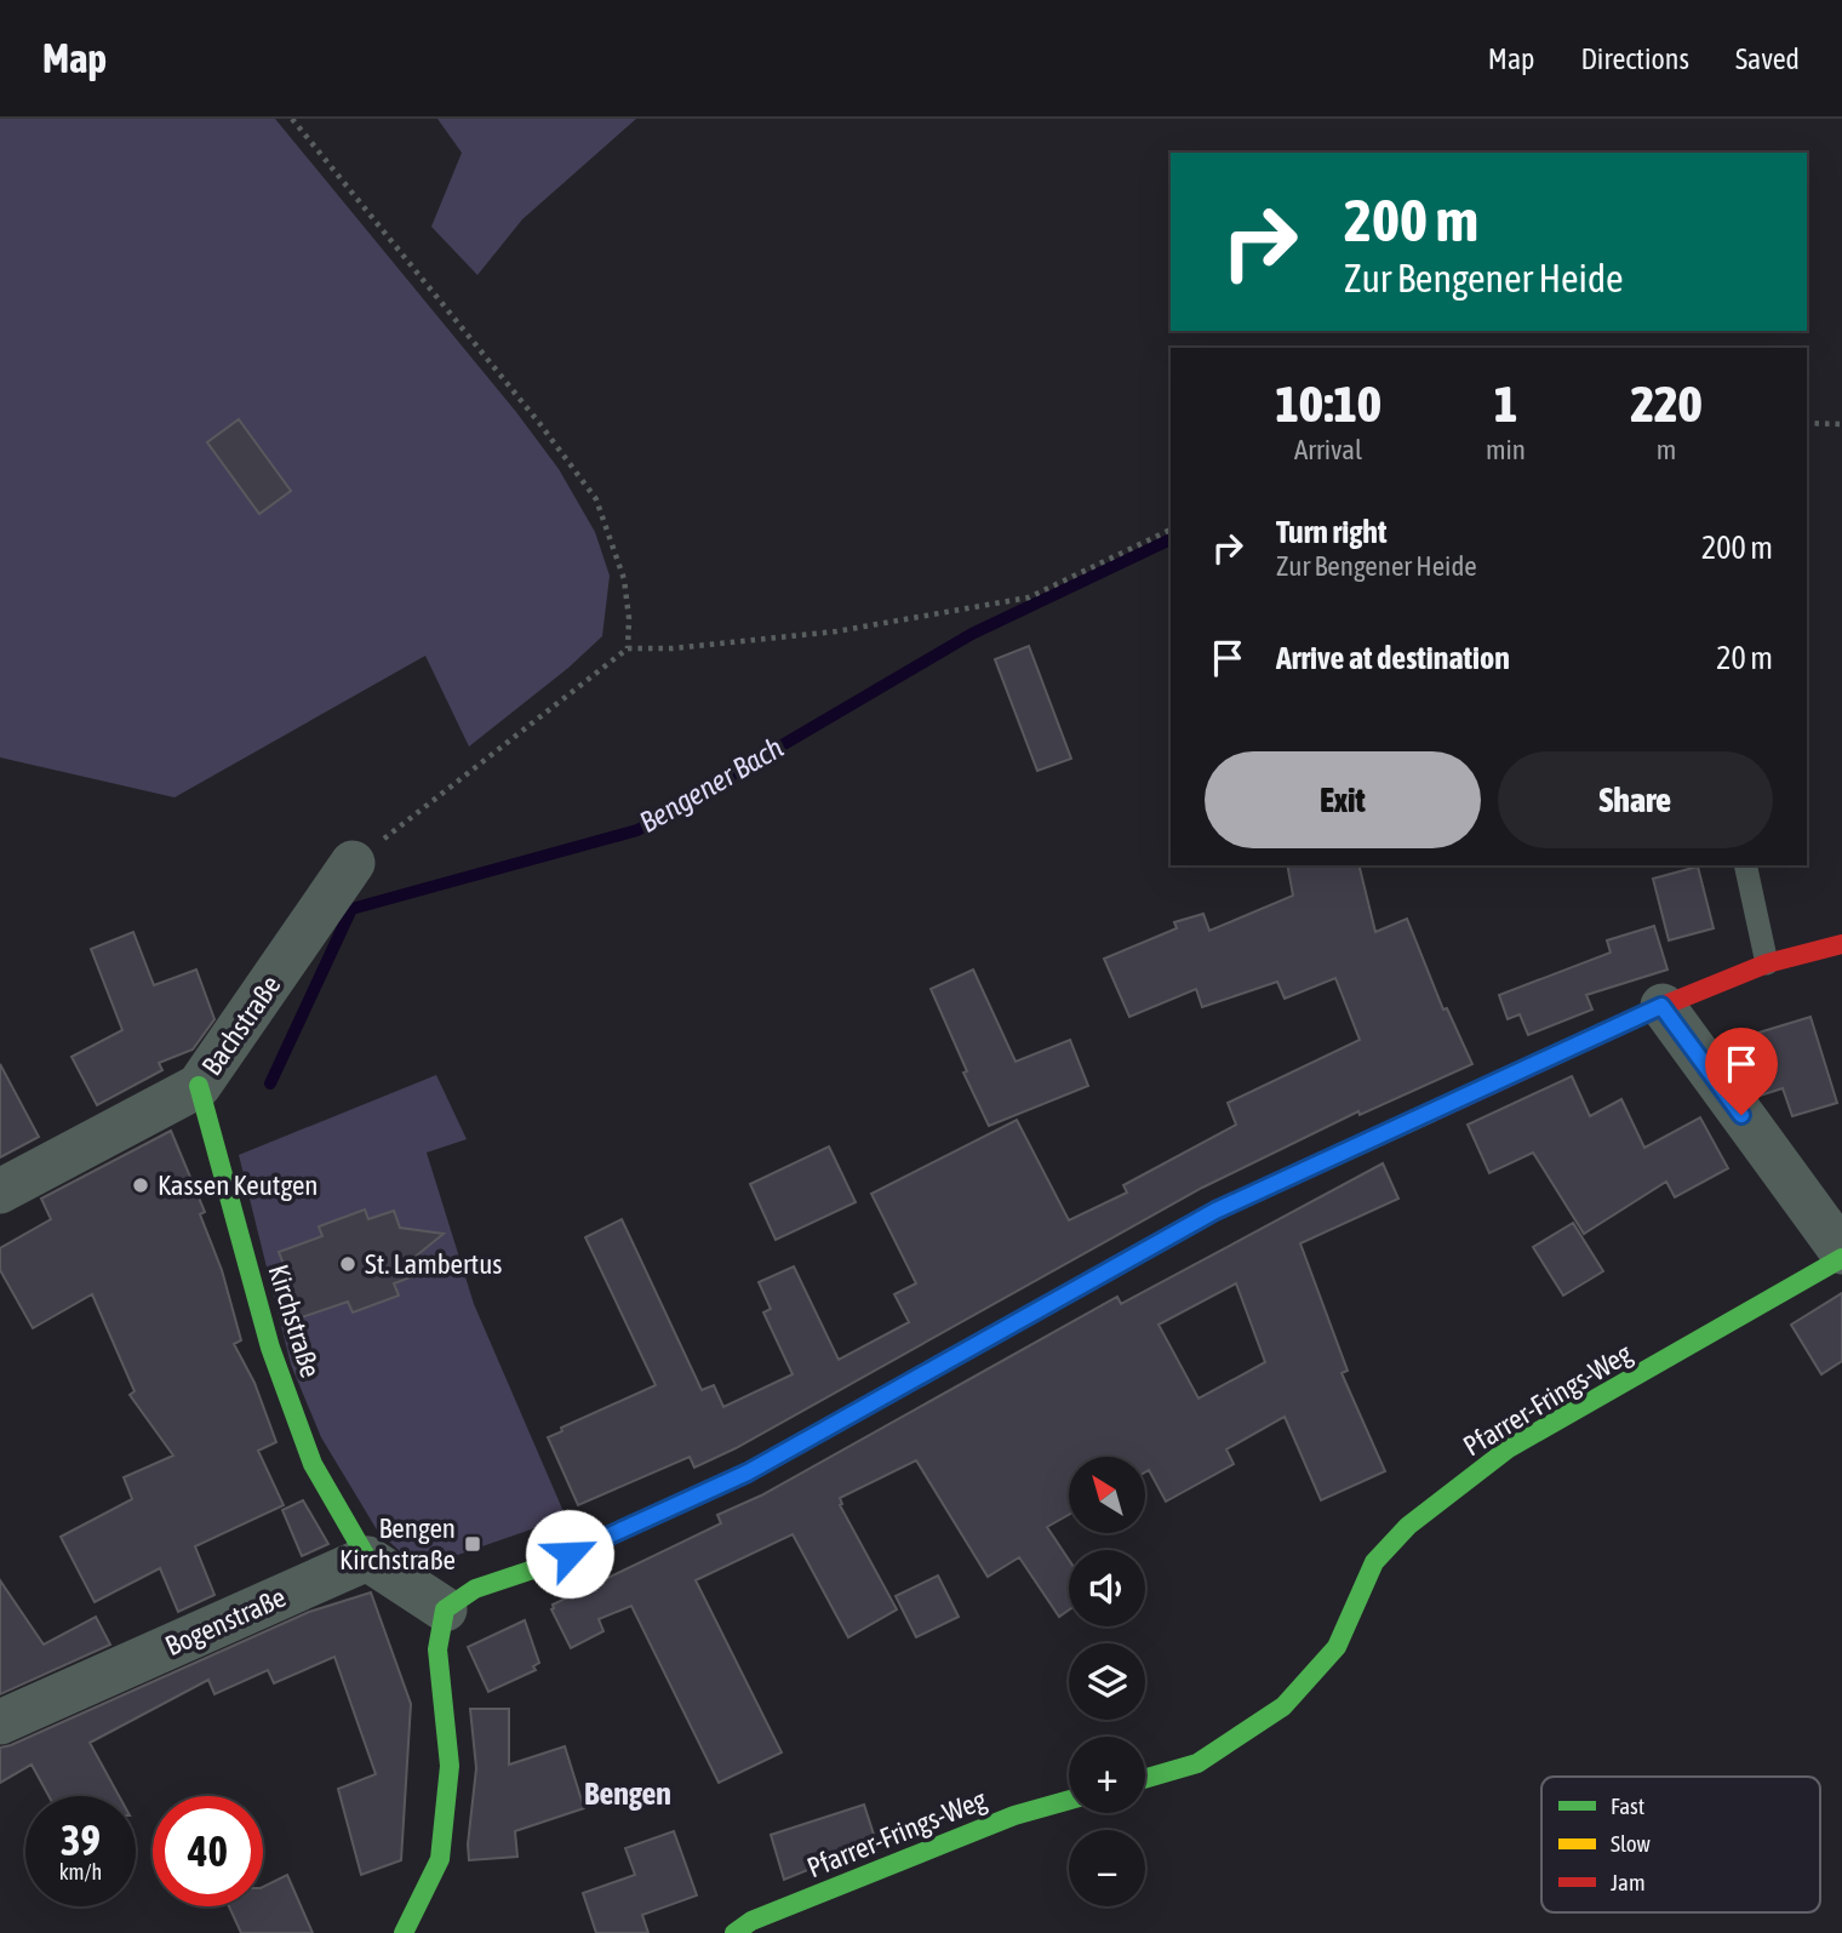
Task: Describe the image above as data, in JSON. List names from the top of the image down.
{
  "streets": {
    "street": [
      "Bachstraße",
      "Kirchstraße",
      "Pfarrer-Frings-Weg",
      "Bogenstraße"
    ]
  },
  "crossings": [
    ["Bachstraße", "Kirchstraße"],
    ["Kirchstraße", "Bogenstraße"]
  ],
  "districts": ["Bengen"],
  "water": ["Bengener Bach"],
  "places": {
    "other": ["Kassen Keutgen", "St. Lambertus"],
    "transit": ["Bengen Kirchstraße"]
  },
  "legend": ["Fast", "Slow", "Jam"],
  "north": "top left",
  "page": {
    "header": "Map",
    "nav": ["Map", "Directions", "Saved"],
    "turn": ["200 m", "Zur Bengener Heide"],
    "eta": [
      "10:10",
      "Arrival",
      "1",
      "min",
      "220",
      "m"
    ],
    "list": [
      {
        "name": "Turn right",
        "note": "Zur Bengener Heide",
        "value": "200 m"
      },
      {
        "name": "Arrive at destination",
        "value": "20 m"
      }
    ],
    "buttons": ["Exit", "Share"],
    "map_buttons": ["+", "−"],
    "speed": "39 km/h",
    "limit": "40"
  }
}
